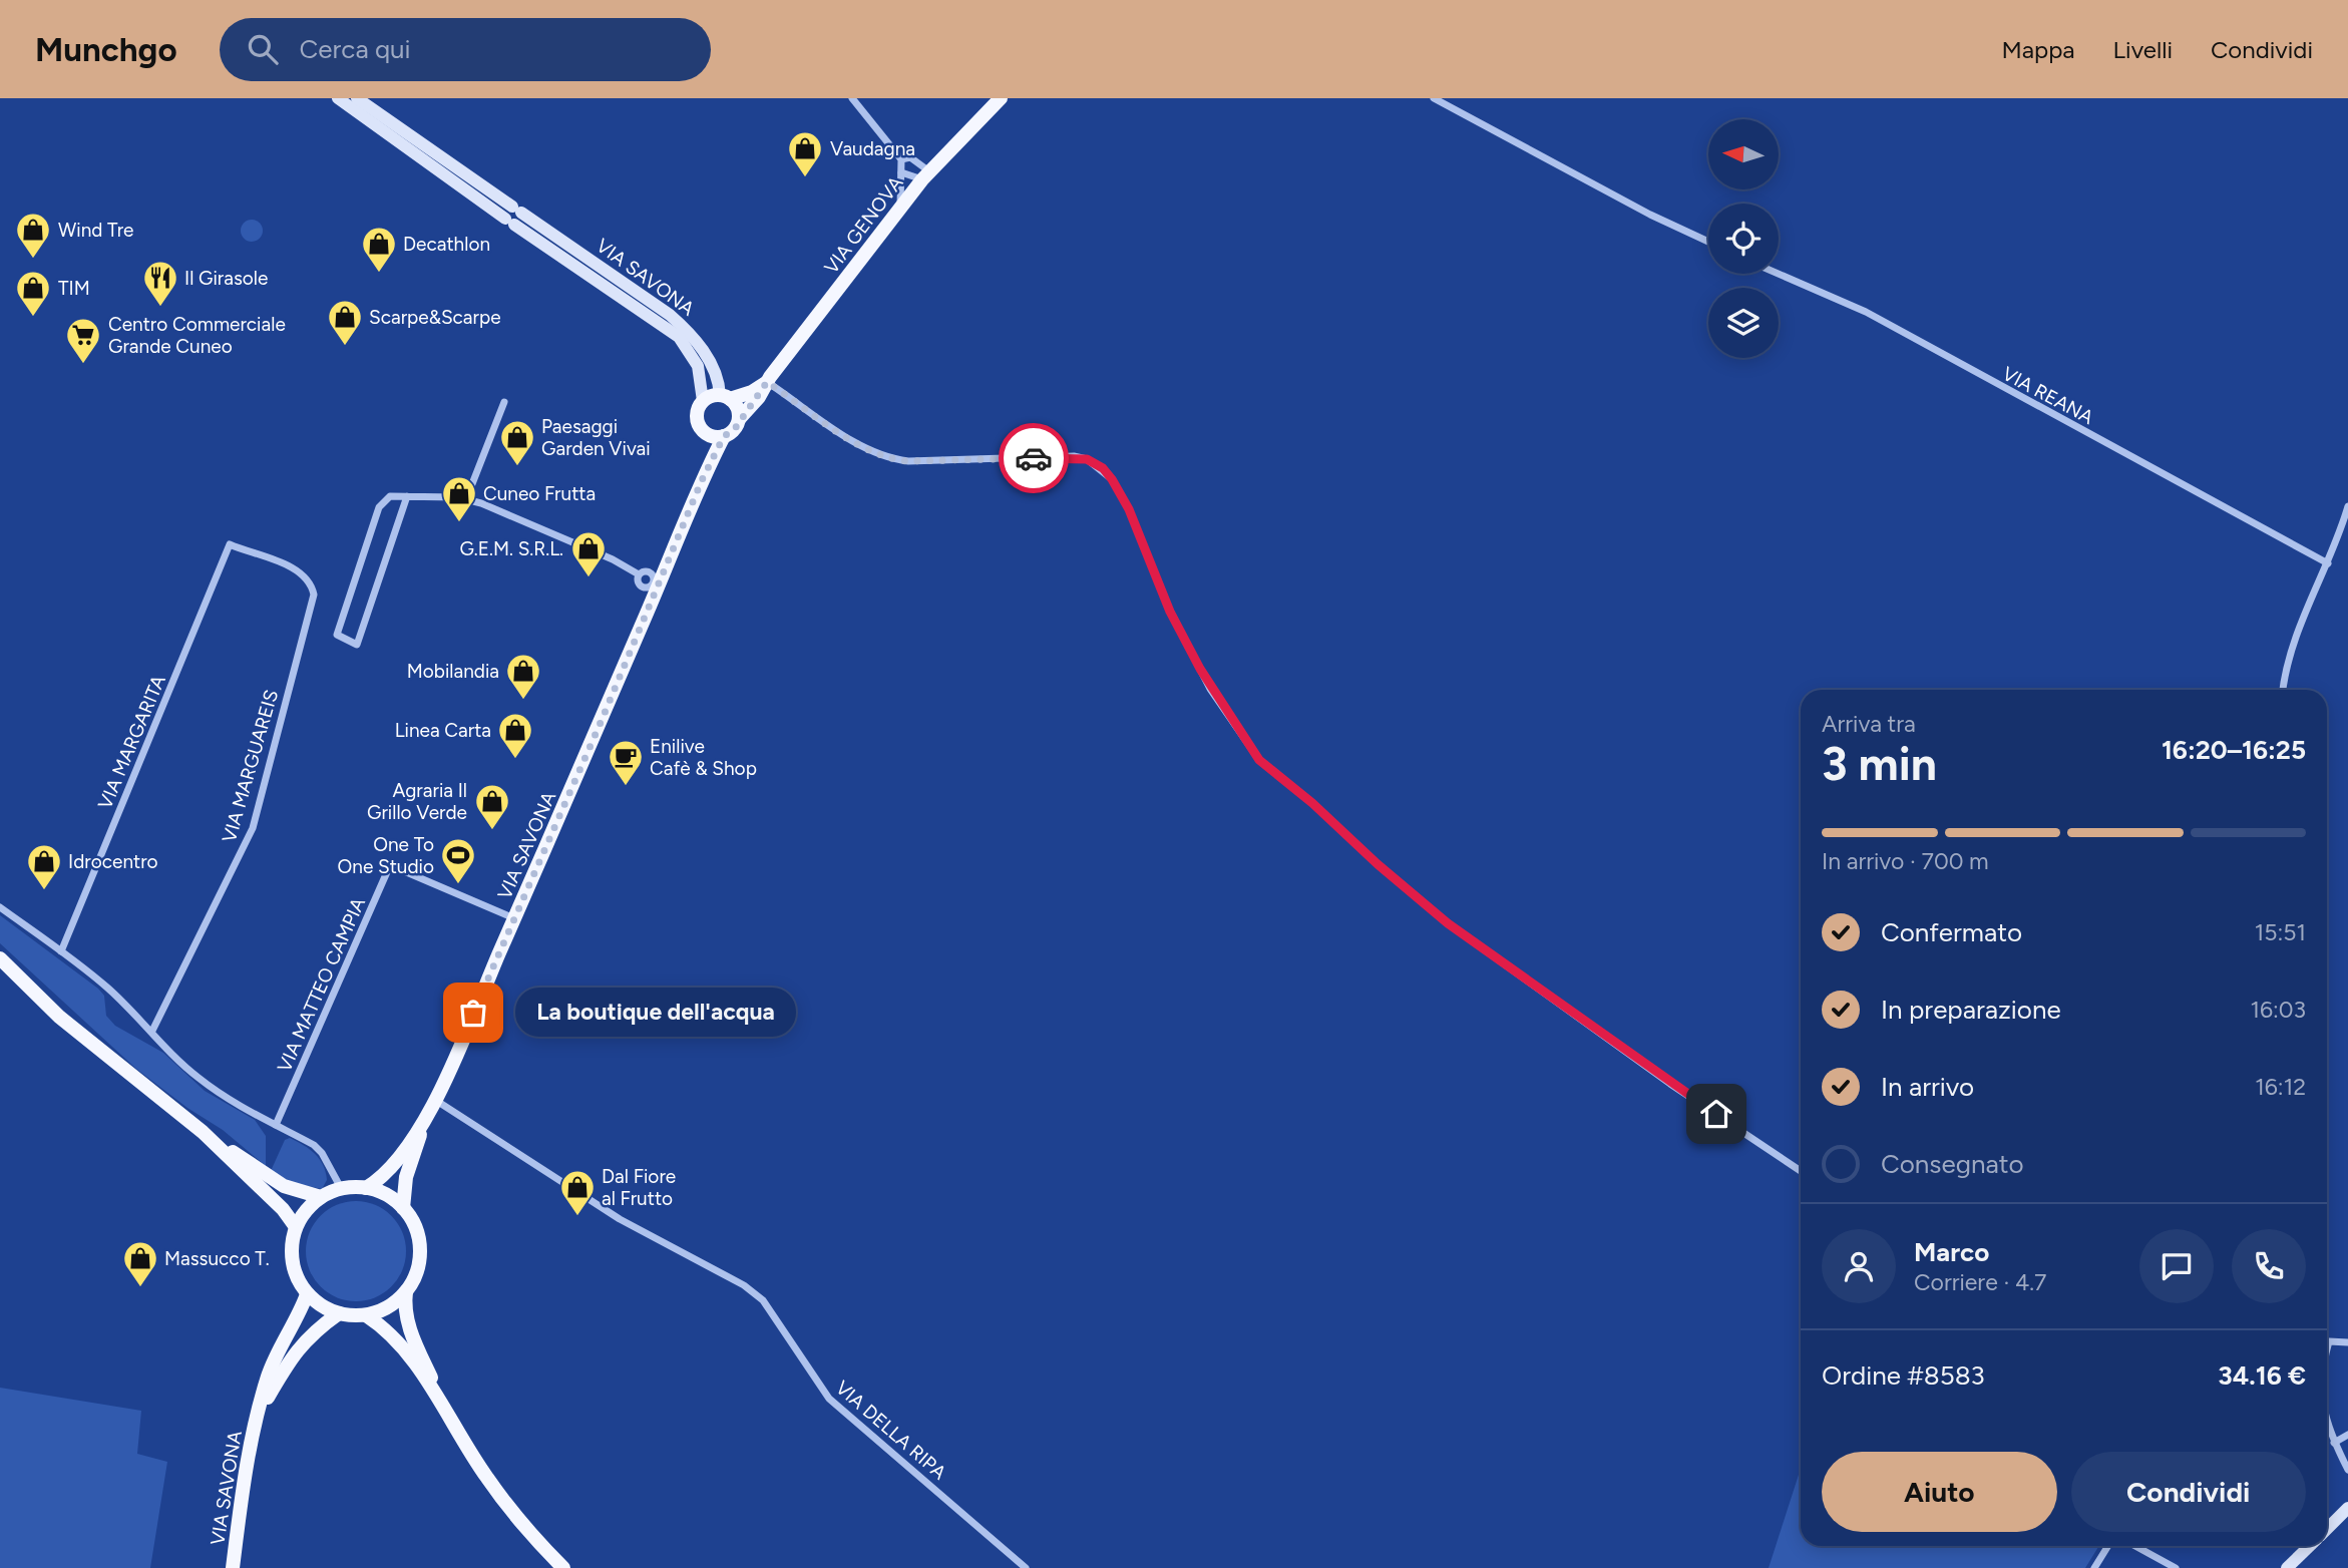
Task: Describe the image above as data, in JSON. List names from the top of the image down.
{
  "streets": {
    "main road": ["VIA GENOVA", "VIA SAVONA"],
    "street": [
      "VIA REANA",
      "VIA MARGARITA",
      "VIA MARGUAREIS",
      "VIA MATTEO CAMPIA",
      "VIA DELLA RIPA"
    ]
  },
  "crossings": [
    ["VIA GENOVA", "VIA SAVONA"],
    ["VIA SAVONA", "VIA MATTEO CAMPIA"],
    ["VIA SAVONA", "VIA DELLA RIPA"],
    ["VIA MARGARITA", "VIA MARGUAREIS"]
  ],
  "places": {
    "shop": [
      "Vaudagna",
      "Wind Tre",
      "Decathlon",
      "TIM",
      "Scarpe&Scarpe",
      "Paesaggi Garden Vivai",
      "Cuneo Frutta",
      "G.E.M. S.R.L.",
      "Mobilandia",
      "Linea Carta",
      "Agraria Il Grillo Verde",
      "Idrocentro",
      "Dal Fiore al Frutto",
      "Massucco T."
    ],
    "restaurant": ["Il Girasole"],
    "supermarket": ["Centro Commerciale Grande Cuneo"],
    "cafe": ["Enilive Cafè & Shop"],
    "sports": ["One To One Studio"],
    "other": ["La boutique dell'acqua"]
  },
  "north": "left",
  "page": {
    "header": "Munchgo",
    "search": "Cerca qui",
    "nav": ["Mappa", "Livelli", "Condividi"],
    "heading": ["3 min", "Arriva tra", "16:20–16:25"],
    "panel": [
      "Marco",
      "Corriere · 4.7",
      "Ordine #8583",
      "34.16 €"
    ],
    "bar": "In arrivo · 700 m",
    "list": [
      ["Confermato", "15:51"],
      ["In preparazione", "16:03"],
      ["In arrivo", "16:12"],
      "Consegnato"
    ],
    "bubble": "La boutique dell'acqua",
    "buttons": ["Aiuto", "Condividi"]
  }
}
